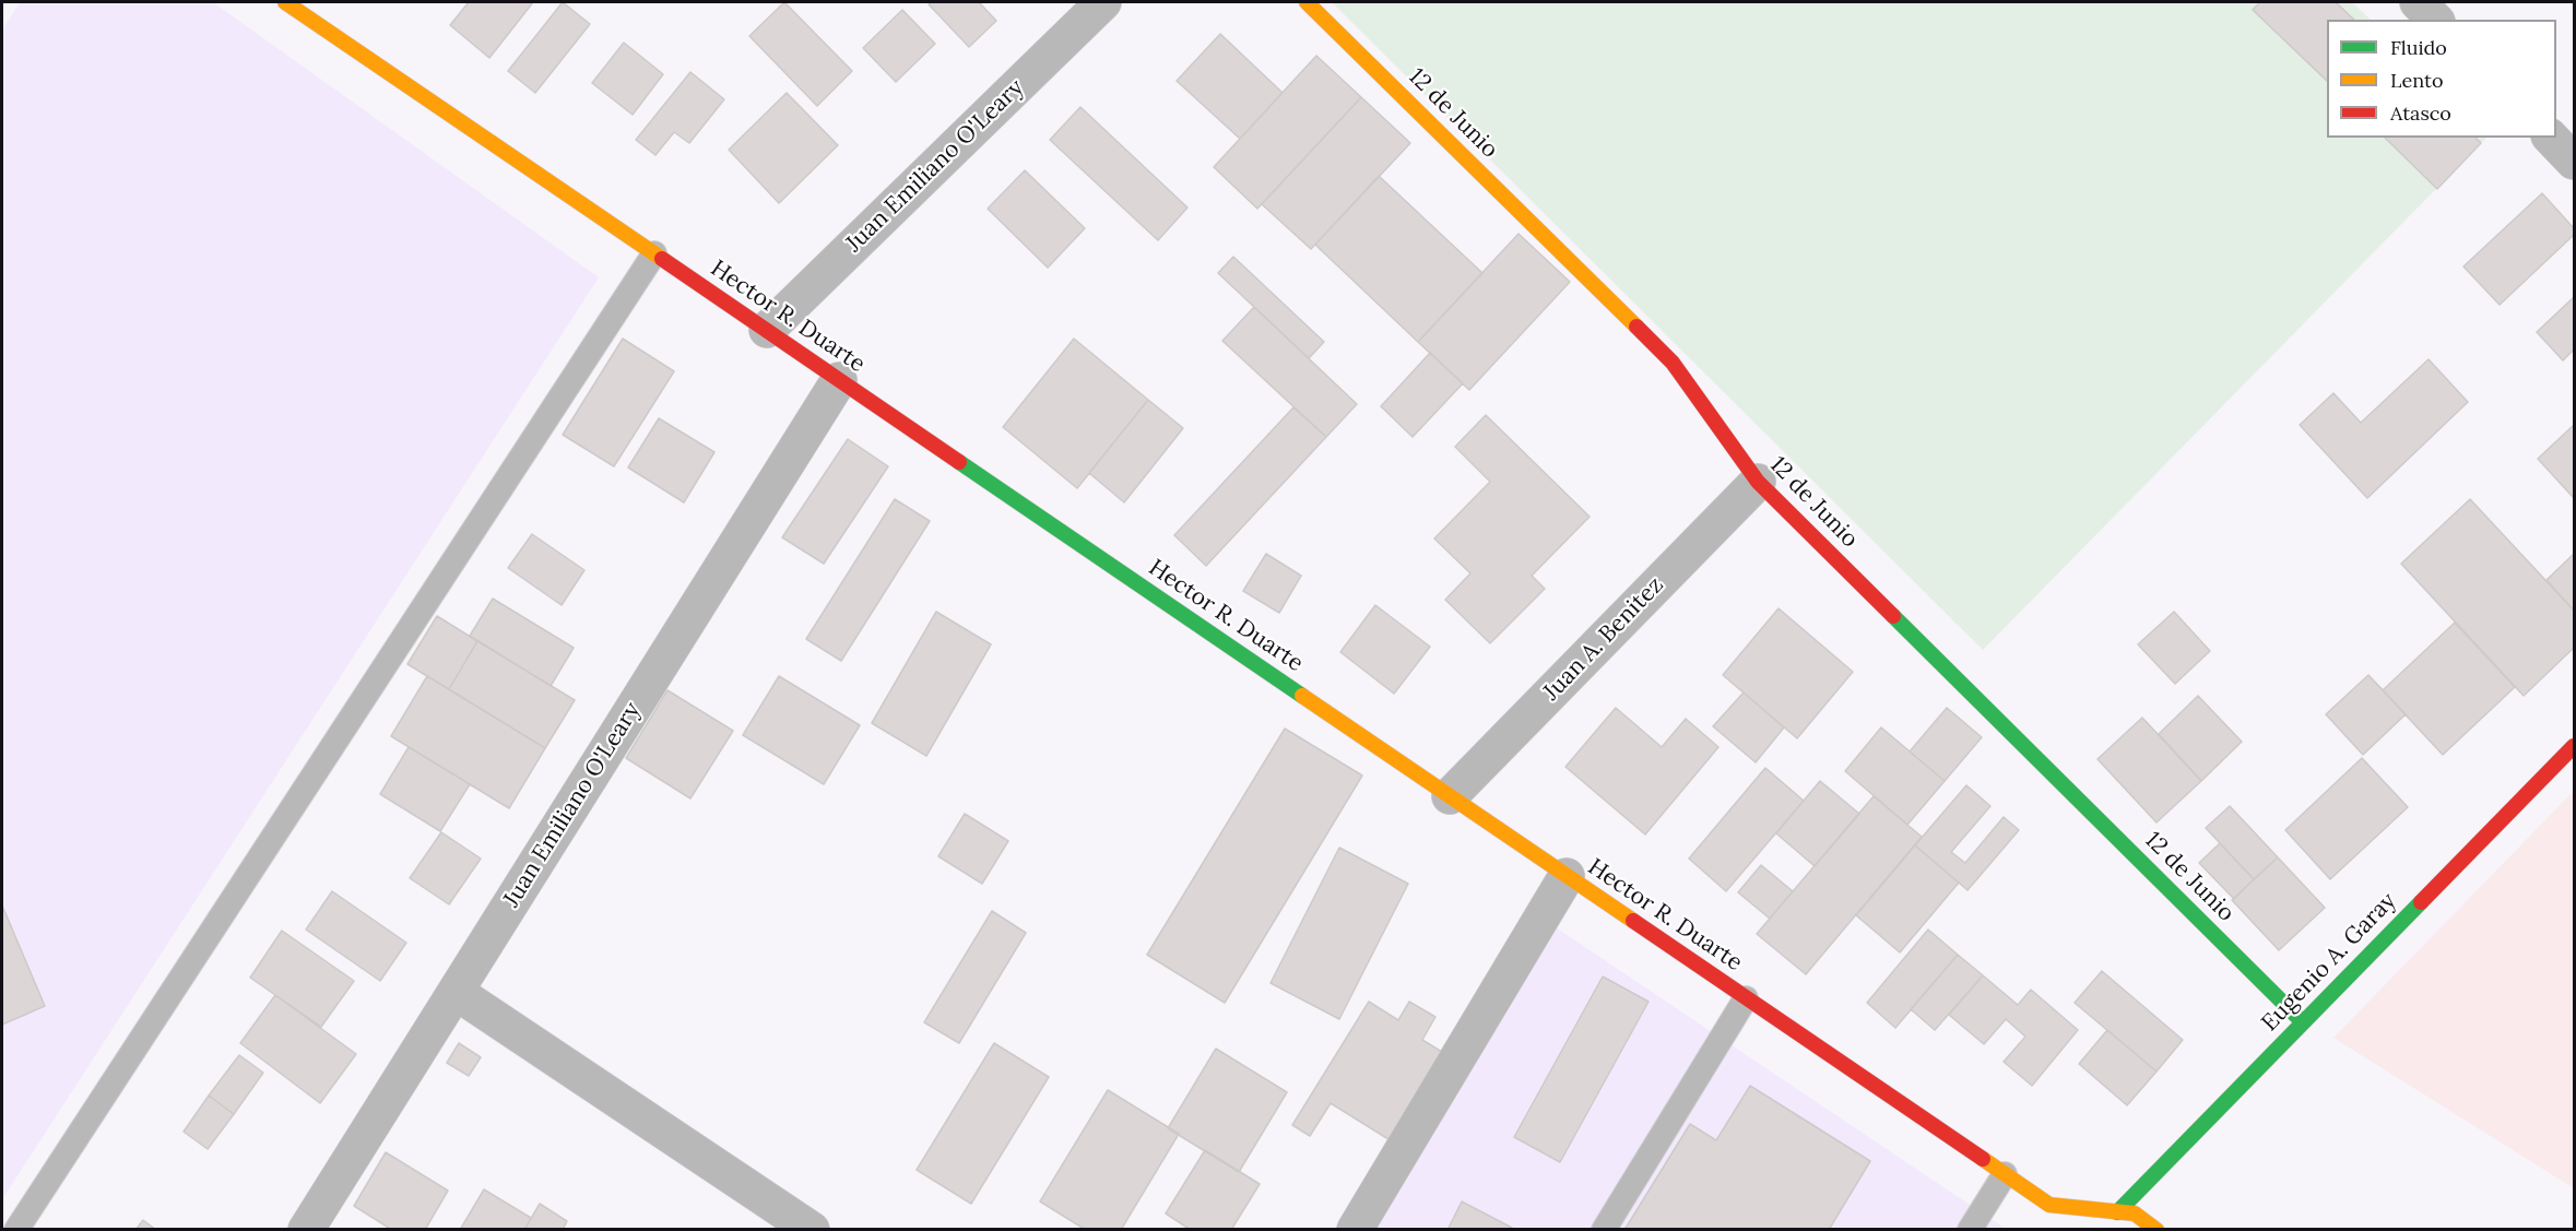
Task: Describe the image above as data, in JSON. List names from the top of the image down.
{
  "streets": {
    "street": [
      "12 de Junio",
      "Juan Emiliano O'Leary",
      "Hector R. Duarte",
      "Juan A. Benitez",
      "Eugenio A. Garay"
    ]
  },
  "crossings": [
    ["12 de Junio", "Juan A. Benitez"],
    ["12 de Junio", "Eugenio A. Garay"],
    ["Juan Emiliano O'Leary", "Hector R. Duarte"],
    ["Hector R. Duarte", "Juan A. Benitez"],
    ["Hector R. Duarte", "Eugenio A. Garay"]
  ],
  "legend": ["Fluido", "Lento", "Atasco"]
}
